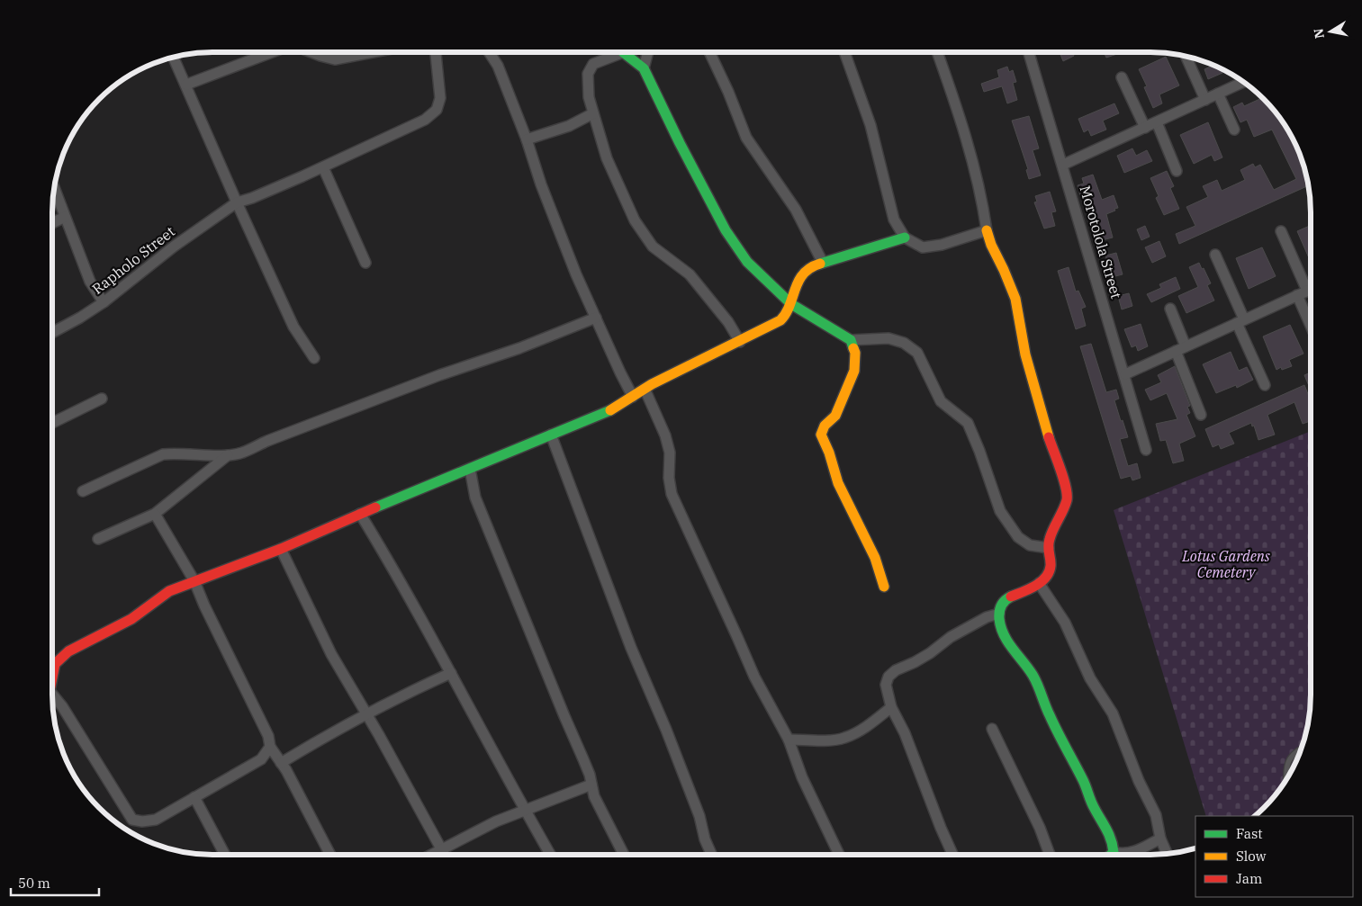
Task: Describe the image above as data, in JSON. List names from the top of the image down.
{
  "streets": {
    "street": ["Morotolola Street", "Rapholo Street"]
  },
  "parks": ["Lotus Gardens Cemetery"],
  "legend": ["Fast", "Slow", "Jam"],
  "scale_bar": "50 m",
  "north": "left"
}
